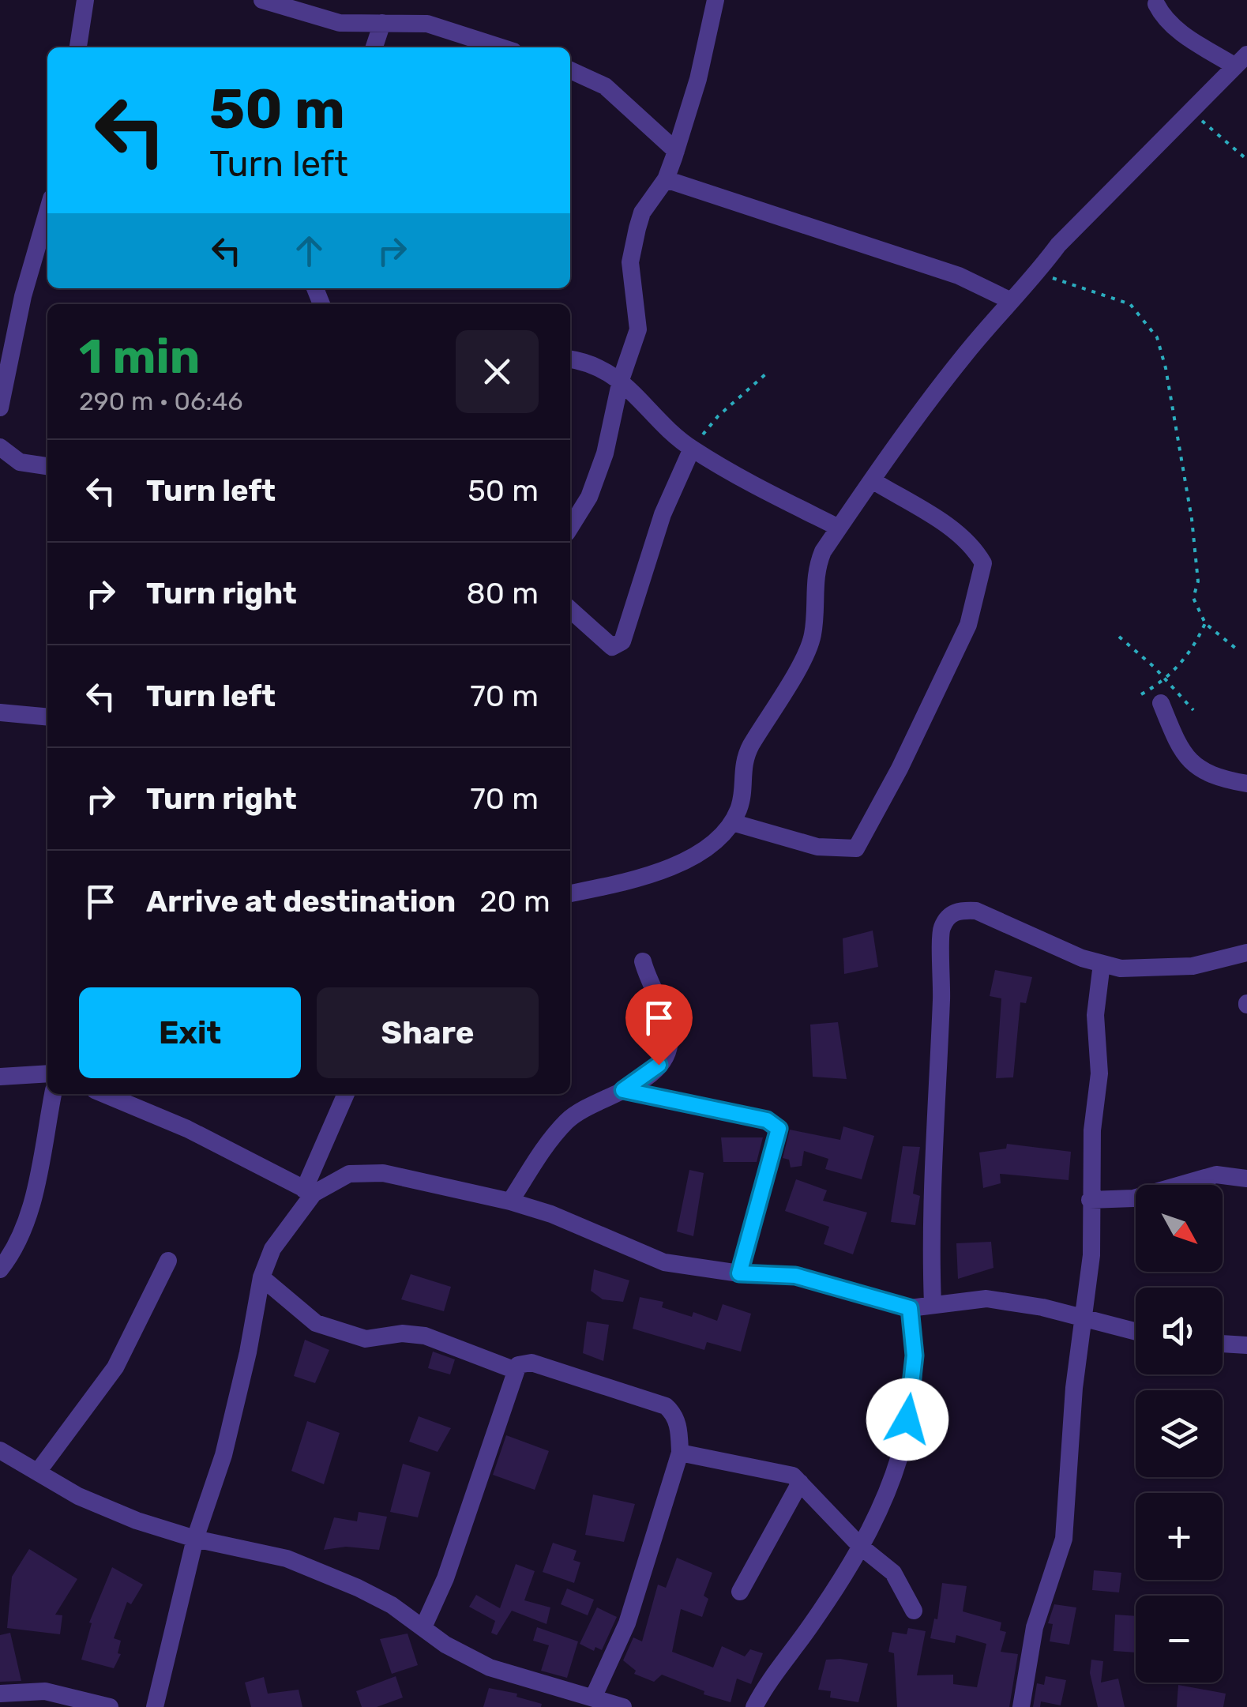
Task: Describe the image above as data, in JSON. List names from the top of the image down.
{
  "north": "bottom right",
  "page": {
    "turn": ["50 m", "Turn left"],
    "heading": ["1 min", "290 m · 06:46"],
    "list": [
      {
        "name": "Turn left",
        "value": "50 m"
      },
      {
        "name": "Turn right",
        "value": "80 m"
      },
      {
        "name": "Turn left",
        "value": "70 m"
      },
      {
        "name": "Turn right",
        "value": "70 m"
      },
      {
        "name": "Arrive at destination",
        "value": "20 m"
      }
    ],
    "buttons": ["Exit", "Share"],
    "map_buttons": ["+", "−"]
  }
}
